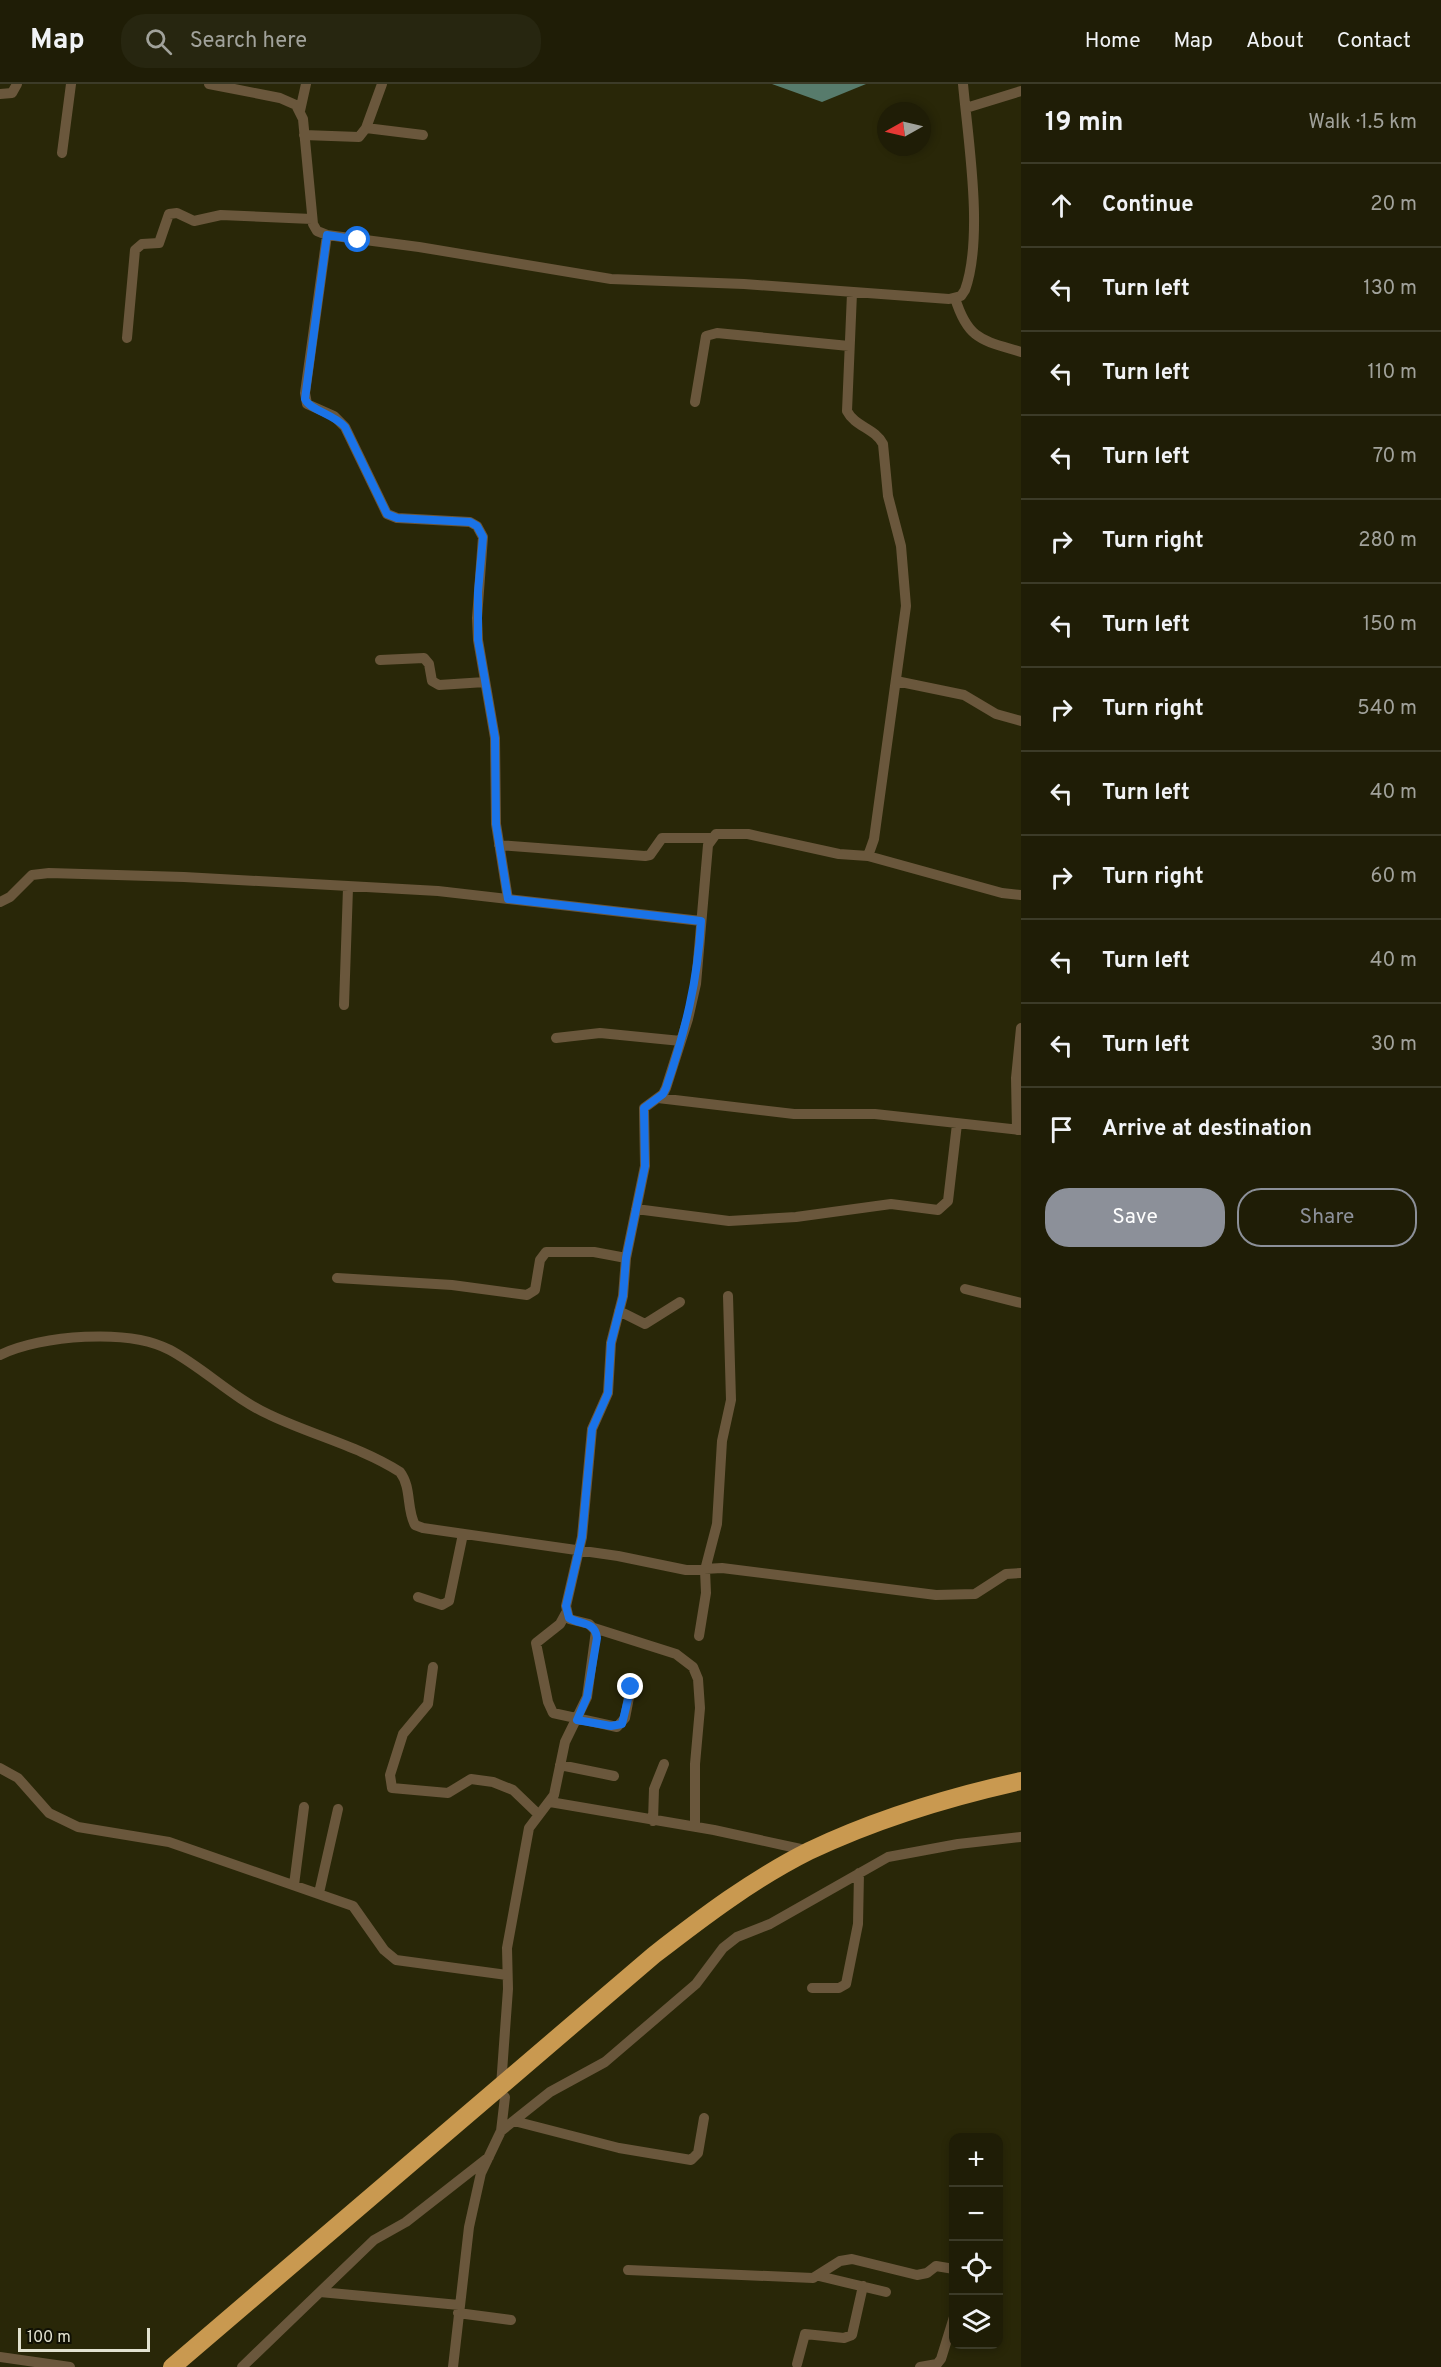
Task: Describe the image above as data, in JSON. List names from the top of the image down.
{
  "scale_bar": "100 m",
  "north": "left",
  "page": {
    "header": "Map",
    "search": "Search here",
    "nav": [
      "Home",
      "Map",
      "About",
      "Contact"
    ],
    "heading": ["19 min", "Walk · 1.5 km"],
    "list": [
      ["Continue", "20 m"],
      ["Turn left", "130 m"],
      ["Turn left", "110 m"],
      ["Turn left", "70 m"],
      ["Turn right", "280 m"],
      ["Turn left", "150 m"],
      ["Turn right", "540 m"],
      ["Turn left", "40 m"],
      ["Turn right", "60 m"],
      ["Turn left", "40 m"],
      ["Turn left", "30 m"],
      "Arrive at destination"
    ],
    "buttons": ["Save", "Share"],
    "map_buttons": ["+", "−"],
    "scale": "100 m"
  }
}
